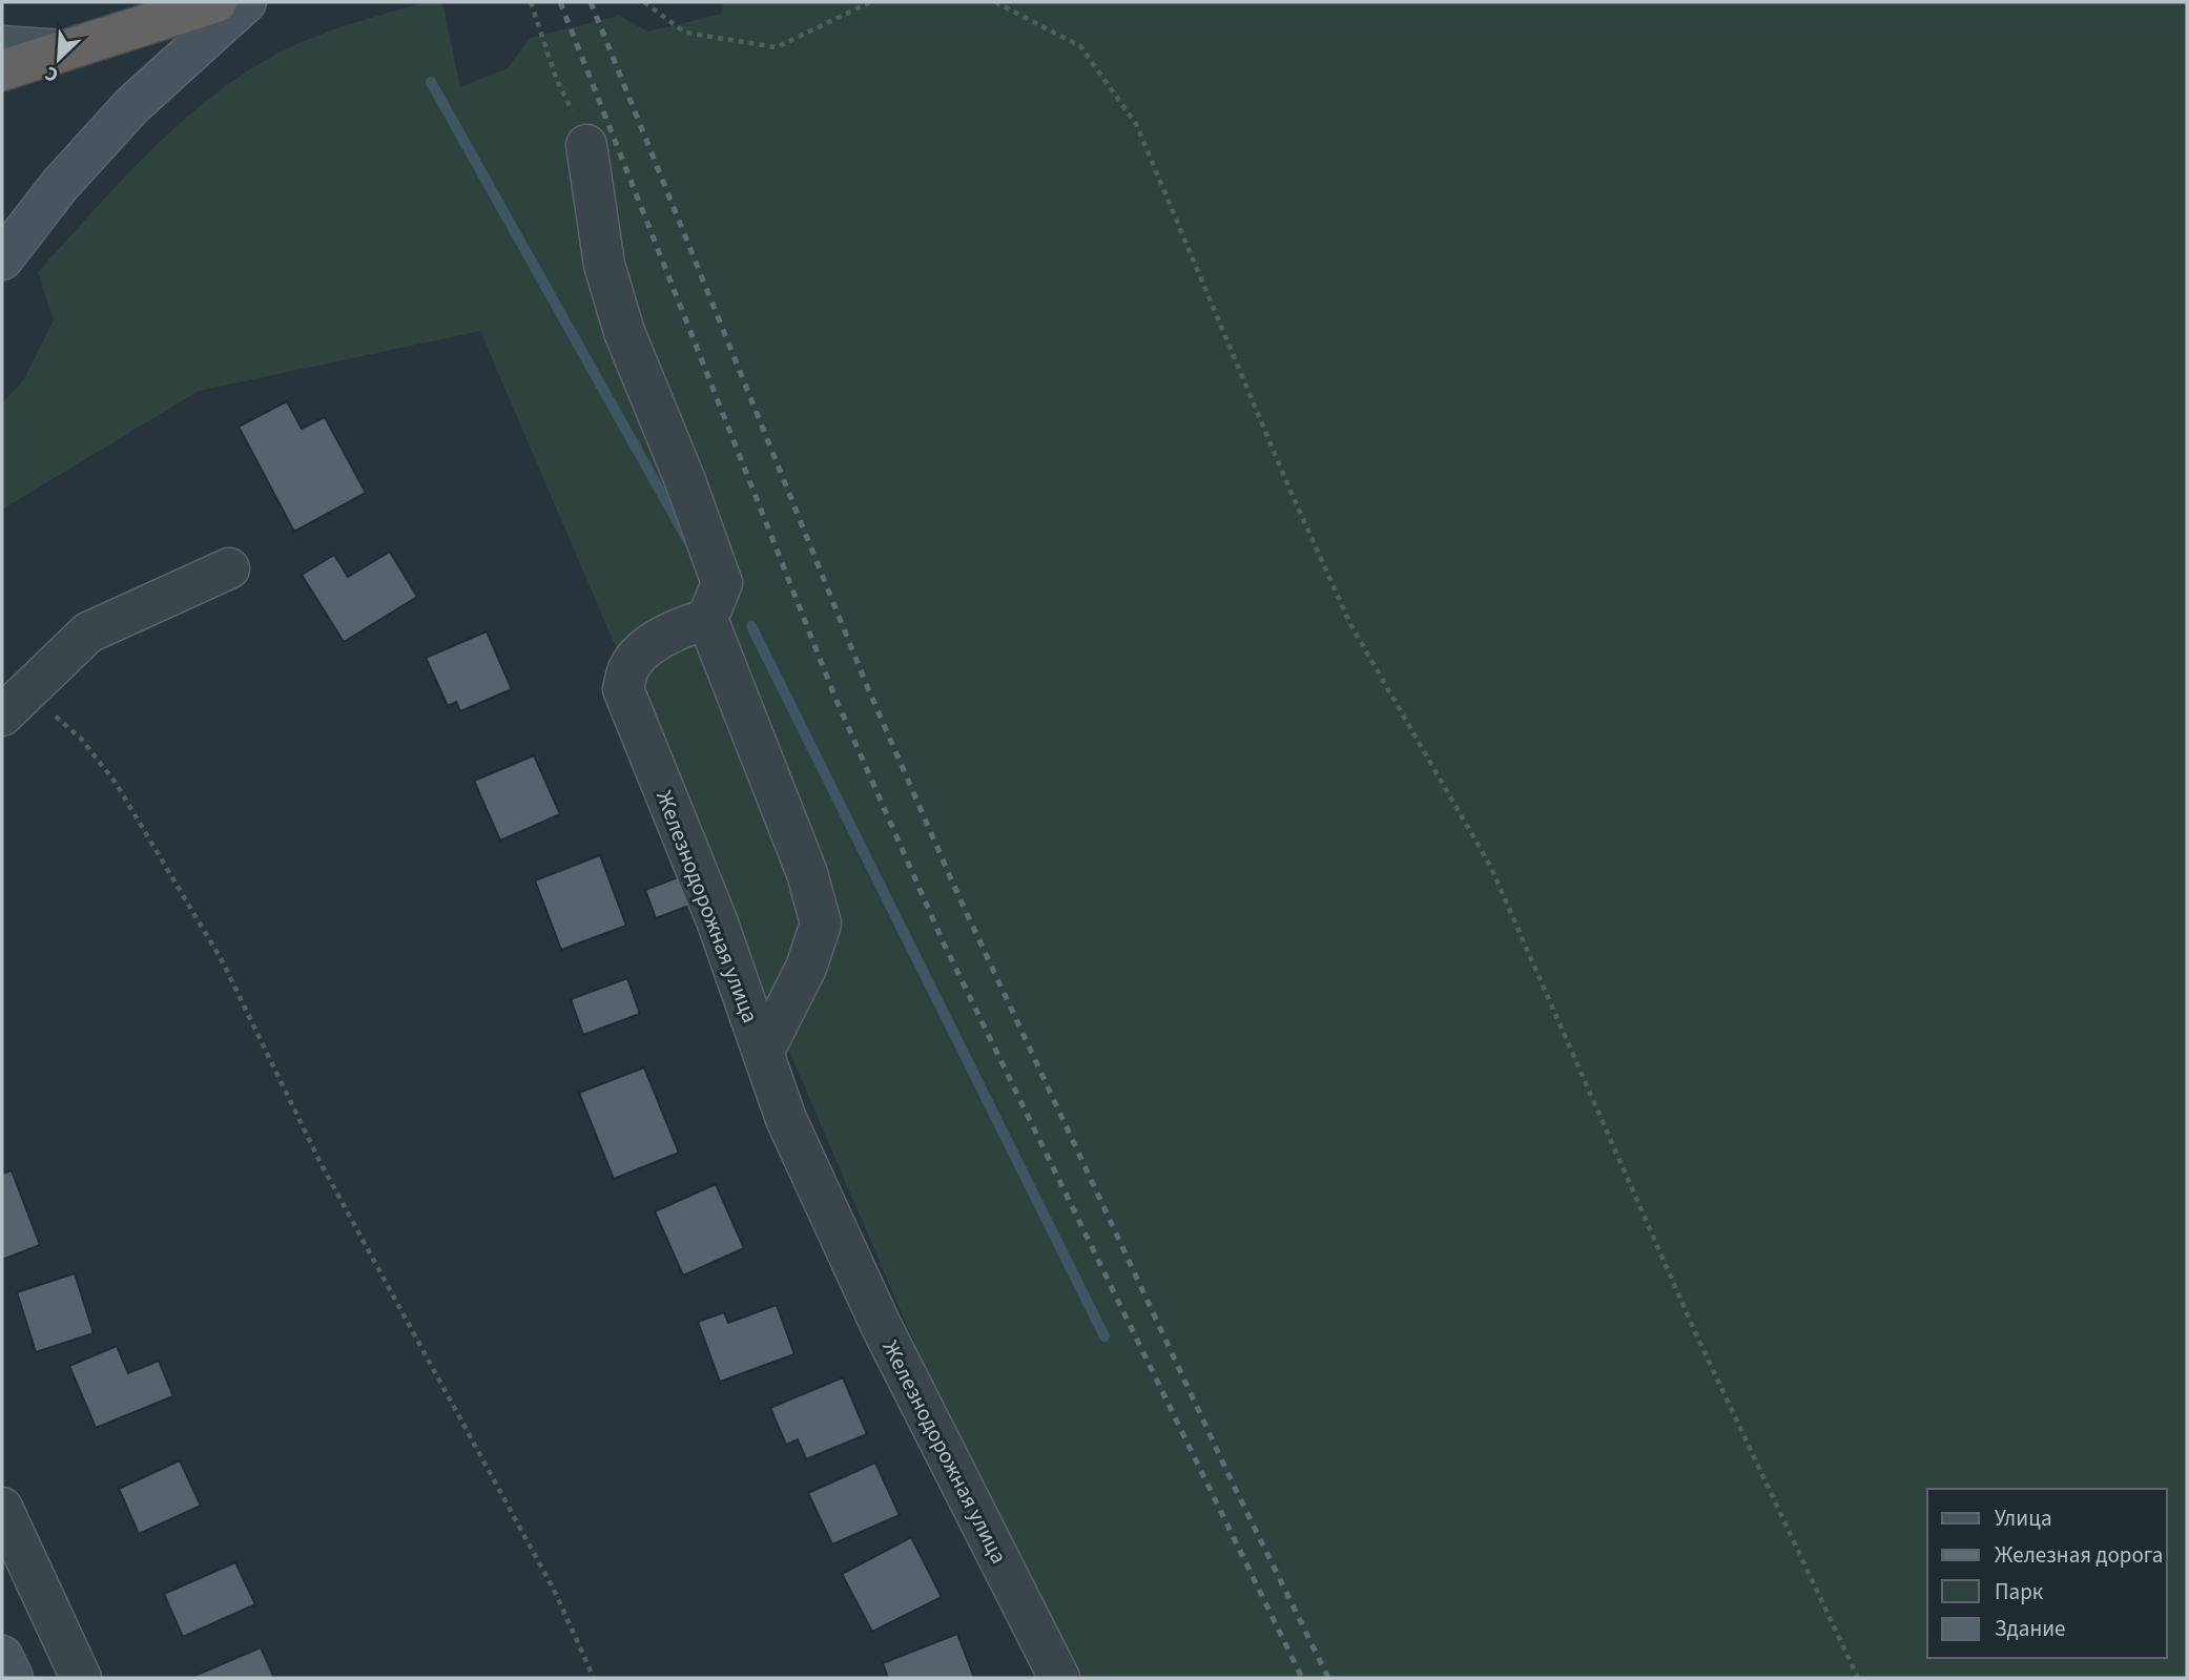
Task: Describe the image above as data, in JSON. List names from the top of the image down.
{
  "streets": {
    "street": ["Железнодорожная улица"]
  },
  "legend": [
    "Улица",
    "Железная дорога",
    "Парк",
    "Здание"
  ],
  "north": "bottom left"
}
